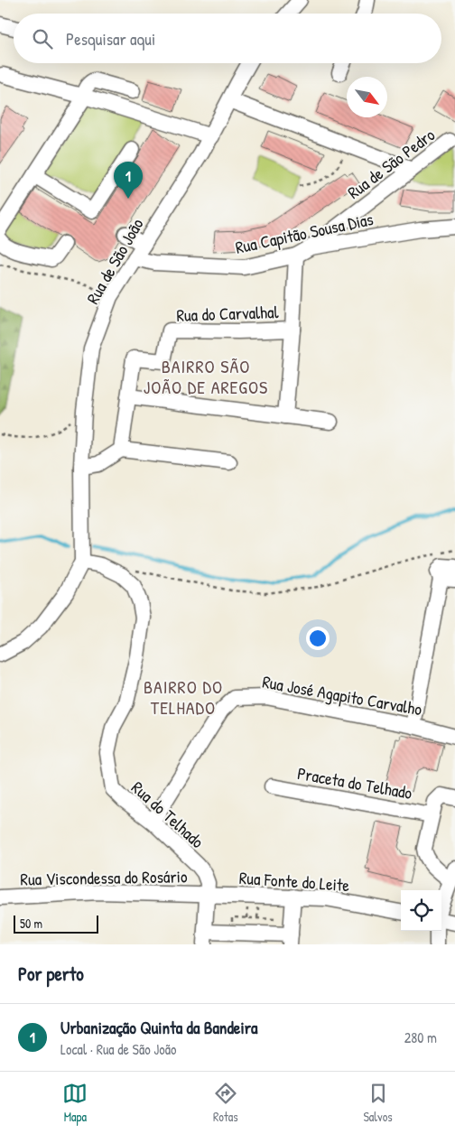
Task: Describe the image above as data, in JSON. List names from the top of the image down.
{
  "streets": {
    "street": [
      "Rua de São Pedro",
      "Rua Capitão Sousa Dias",
      "Rua de São João",
      "Rua do Carvalhal",
      "Rua José Agapito Carvalho",
      "Praceta do Telhado",
      "Rua do Telhado",
      "Rua Viscondessa do Rosário",
      "Rua Fonte do Leite"
    ]
  },
  "crossings": [
    ["Rua de São Pedro", "Rua Capitão Sousa Dias"],
    ["Rua Capitão Sousa Dias", "Rua de São João"],
    ["Rua José Agapito Carvalho", "Rua do Telhado"],
    ["Rua do Telhado", "Rua Viscondessa do Rosário"],
    ["Rua do Telhado", "Rua Fonte do Leite"],
    ["Rua Viscondessa do Rosário", "Rua Fonte do Leite"]
  ],
  "districts": ["BAIRRO SÃO JOÃO DE AREGOS", "BAIRRO DO TELHADO"],
  "scale_bar": "50 m",
  "north": "bottom right",
  "page": {
    "search": "Pesquisar aqui",
    "pins": "1",
    "scale": "50 m",
    "heading": "Por perto",
    "list": [
      {
        "mark": "1",
        "name": "Urbanização Quinta da Bandeira",
        "note": "Local · Rua de São João",
        "value": "280 m"
      }
    ],
    "nav": ["Mapa", "Rotas", "Salvos"]
  }
}
